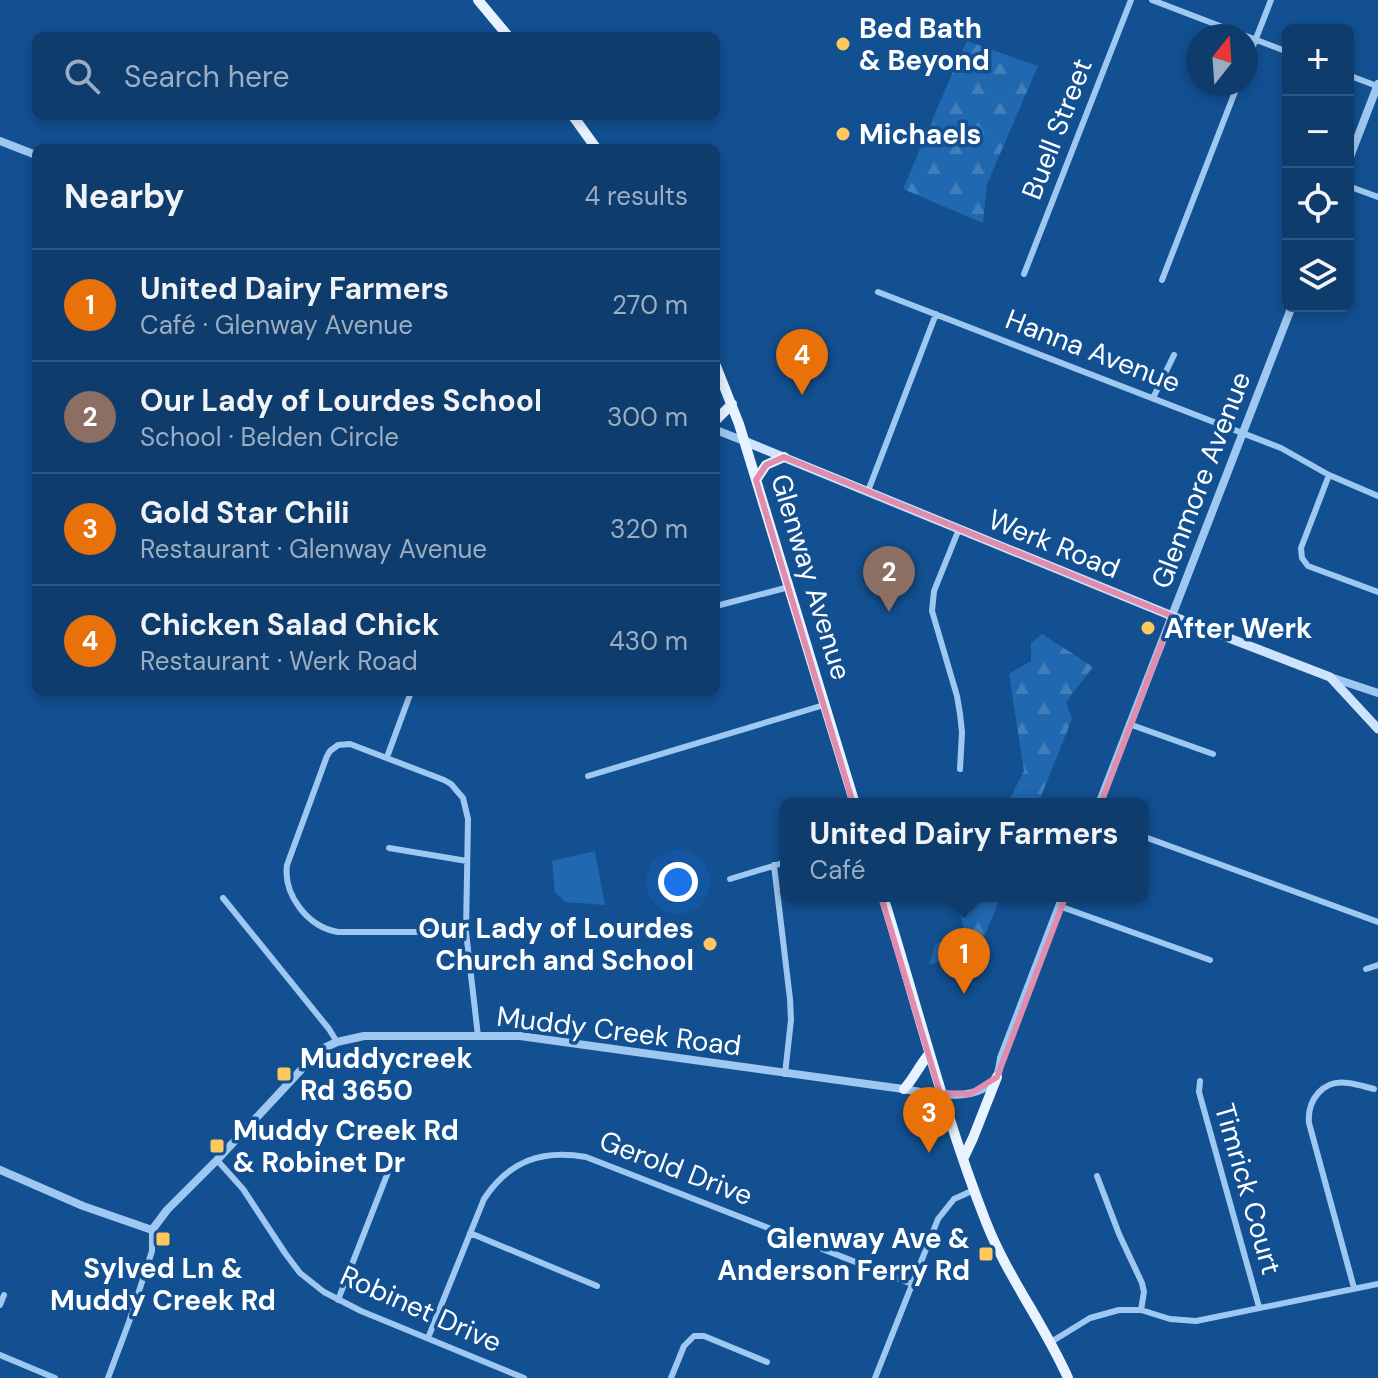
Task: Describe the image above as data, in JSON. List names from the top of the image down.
{
  "streets": {
    "main road": ["Werk Road", "Glenway Avenue"],
    "street": [
      "Buell Street",
      "Hanna Avenue",
      "Glenmore Avenue",
      "Muddy Creek Road",
      "Gerold Drive",
      "Timrick Court",
      "Robinet Drive"
    ]
  },
  "crossings": [
    ["Hanna Avenue", "Glenmore Avenue"],
    ["Glenmore Avenue", "Werk Road"],
    ["Werk Road", "Glenway Avenue"],
    ["Muddy Creek Road", "Robinet Drive"],
    ["Gerold Drive", "Robinet Drive"]
  ],
  "places": {
    "other": [
      "Bed Bath & Beyond",
      "Michaels",
      "After Werk",
      "Our Lady of Lourdes Church and School"
    ],
    "transit": [
      "Muddycreek Rd 3650",
      "Muddy Creek Rd & Robinet Dr",
      "Sylved Ln & Muddy Creek Rd",
      "Glenway Ave & Anderson Ferry Rd"
    ]
  },
  "north": "top",
  "page": {
    "map_buttons": ["+", "−"],
    "search": "Search here",
    "heading": ["Nearby", "4 results"],
    "list": [
      {
        "mark": "1",
        "name": "United Dairy Farmers",
        "note": "Café · Glenway Avenue",
        "value": "270 m"
      },
      {
        "mark": "2",
        "name": "Our Lady of Lourdes School",
        "note": "School · Belden Circle",
        "value": "300 m"
      },
      {
        "mark": "3",
        "name": "Gold Star Chili",
        "note": "Restaurant · Glenway Avenue",
        "value": "320 m"
      },
      {
        "mark": "4",
        "name": "Chicken Salad Chick",
        "note": "Restaurant · Werk Road",
        "value": "430 m"
      }
    ],
    "pins": [
      "4",
      "2",
      "1",
      "3"
    ],
    "popup": ["United Dairy Farmers", "Café"]
  }
}
